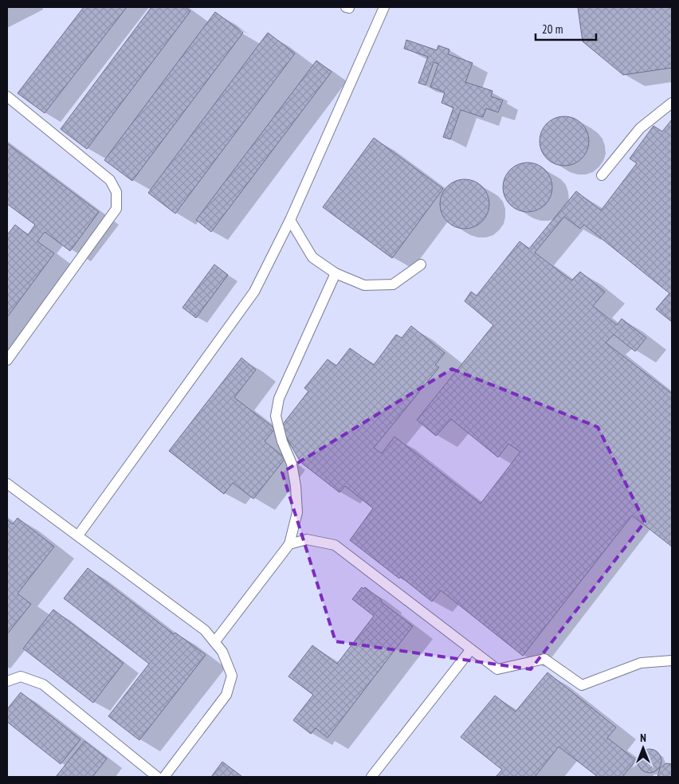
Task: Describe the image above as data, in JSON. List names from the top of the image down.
{
  "scale_bar": "20 m",
  "north": "top"
}
